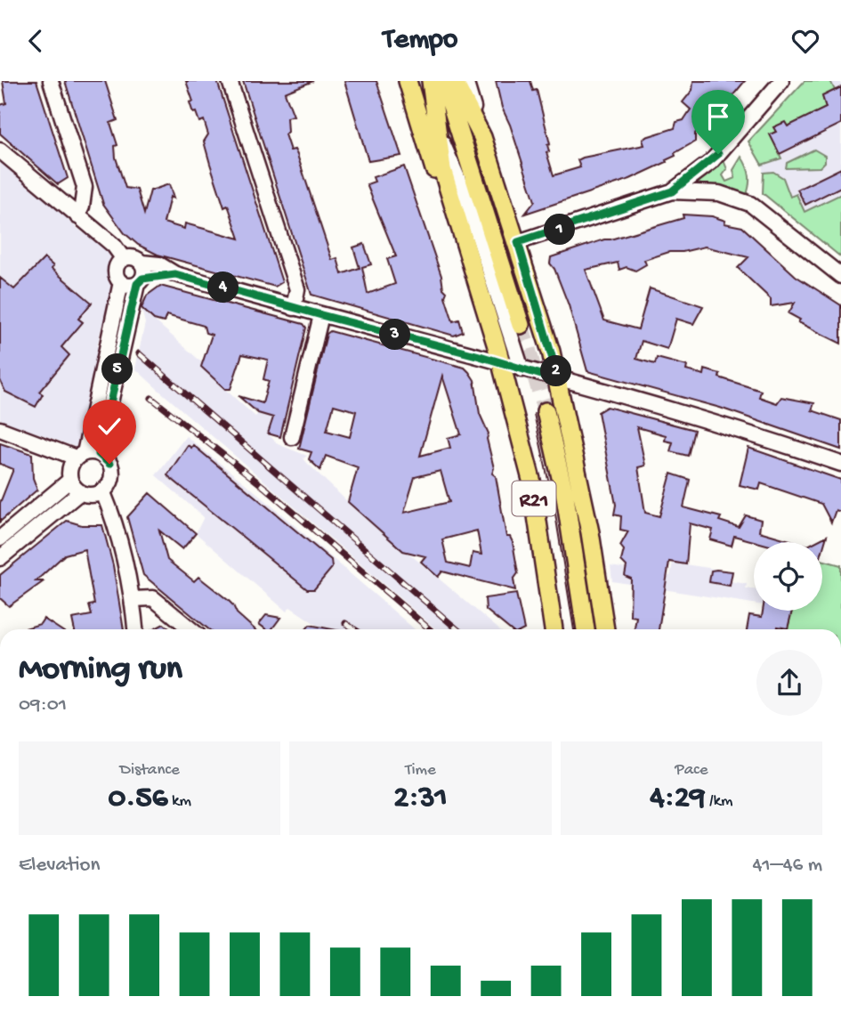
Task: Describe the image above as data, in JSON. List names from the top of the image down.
{
  "streets": {
    "main road": ["R21"]
  },
  "page": {
    "header": "Tempo",
    "pins": [
      "1",
      "4",
      "3",
      "5",
      "2"
    ],
    "heading": ["Morning run", "09:01"],
    "stats": [
      ["Distance", "0.56 km"],
      ["Time", "2:31"],
      ["Pace", "4:29 /km"]
    ],
    "chart": ["Elevation", "41–46 m"]
  }
}
